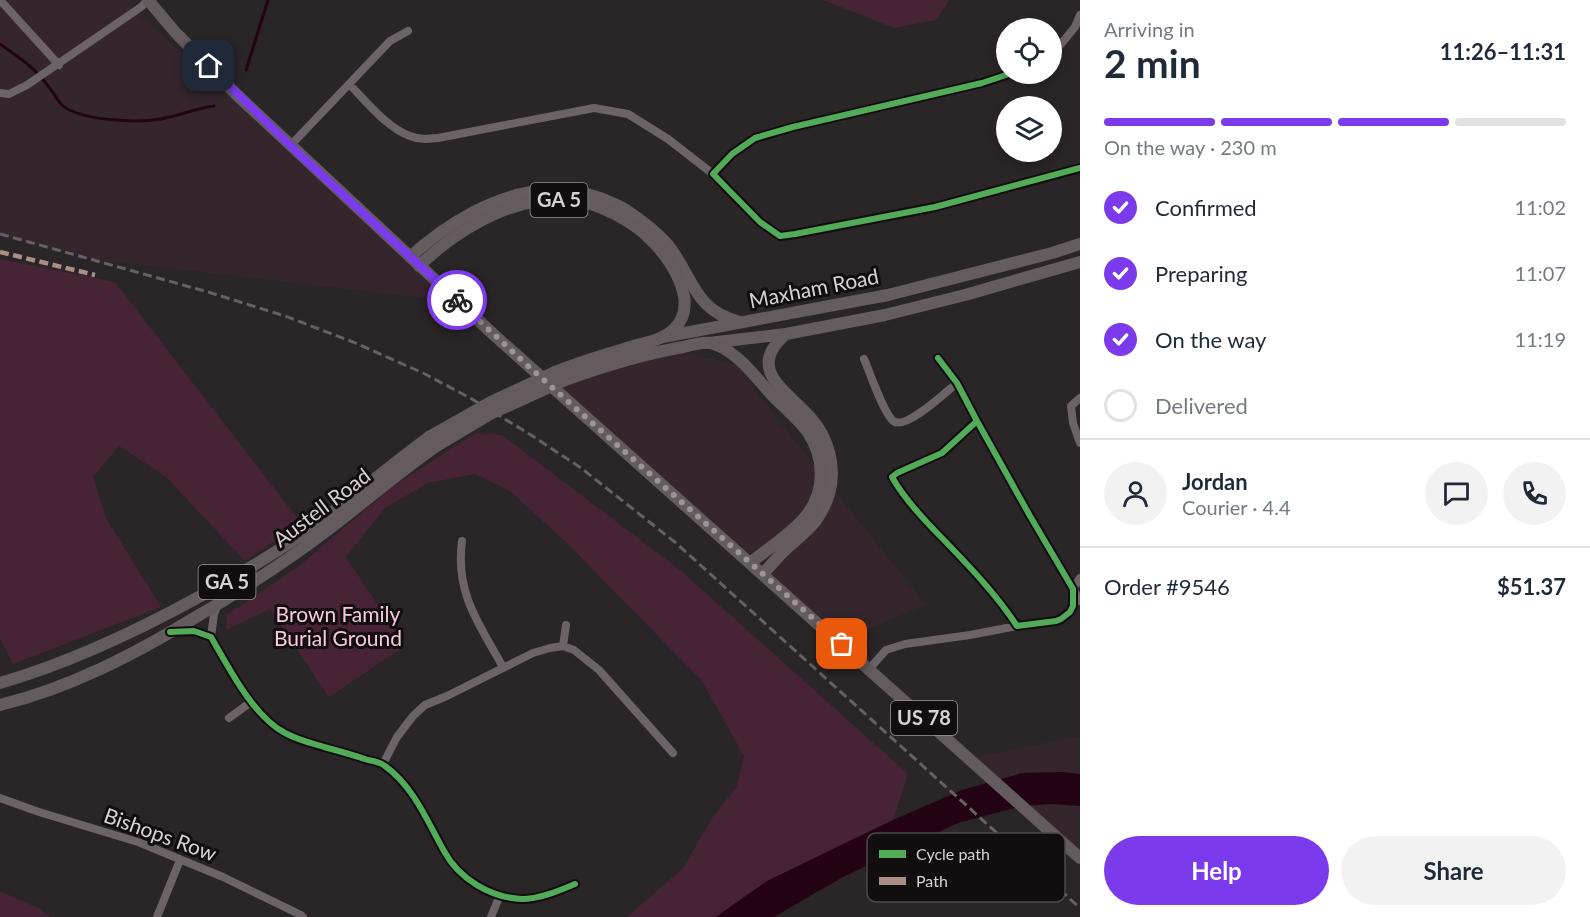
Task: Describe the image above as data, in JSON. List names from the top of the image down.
{
  "streets": {
    "main road": [
      "GA 5",
      "Maxham Road",
      "Austell Road",
      "US 78"
    ],
    "street": ["Bishops Row"]
  },
  "crossings": [
    ["GA 5", "Maxham Road"],
    ["GA 5", "US 78"],
    ["Maxham Road", "Austell Road"]
  ],
  "parks": ["Brown Family Burial Ground"],
  "legend": ["Cycle path", "Path"],
  "page": {
    "heading": ["2 min", "Arriving in", "11:26–11:31"],
    "panel": [
      "Jordan",
      "Courier · 4.4",
      "Order #9546",
      "$51.37"
    ],
    "bar": "On the way · 230 m",
    "list": [
      ["Confirmed", "11:02"],
      ["Preparing", "11:07"],
      ["On the way", "11:19"],
      "Delivered"
    ],
    "buttons": ["Help", "Share"]
  }
}
